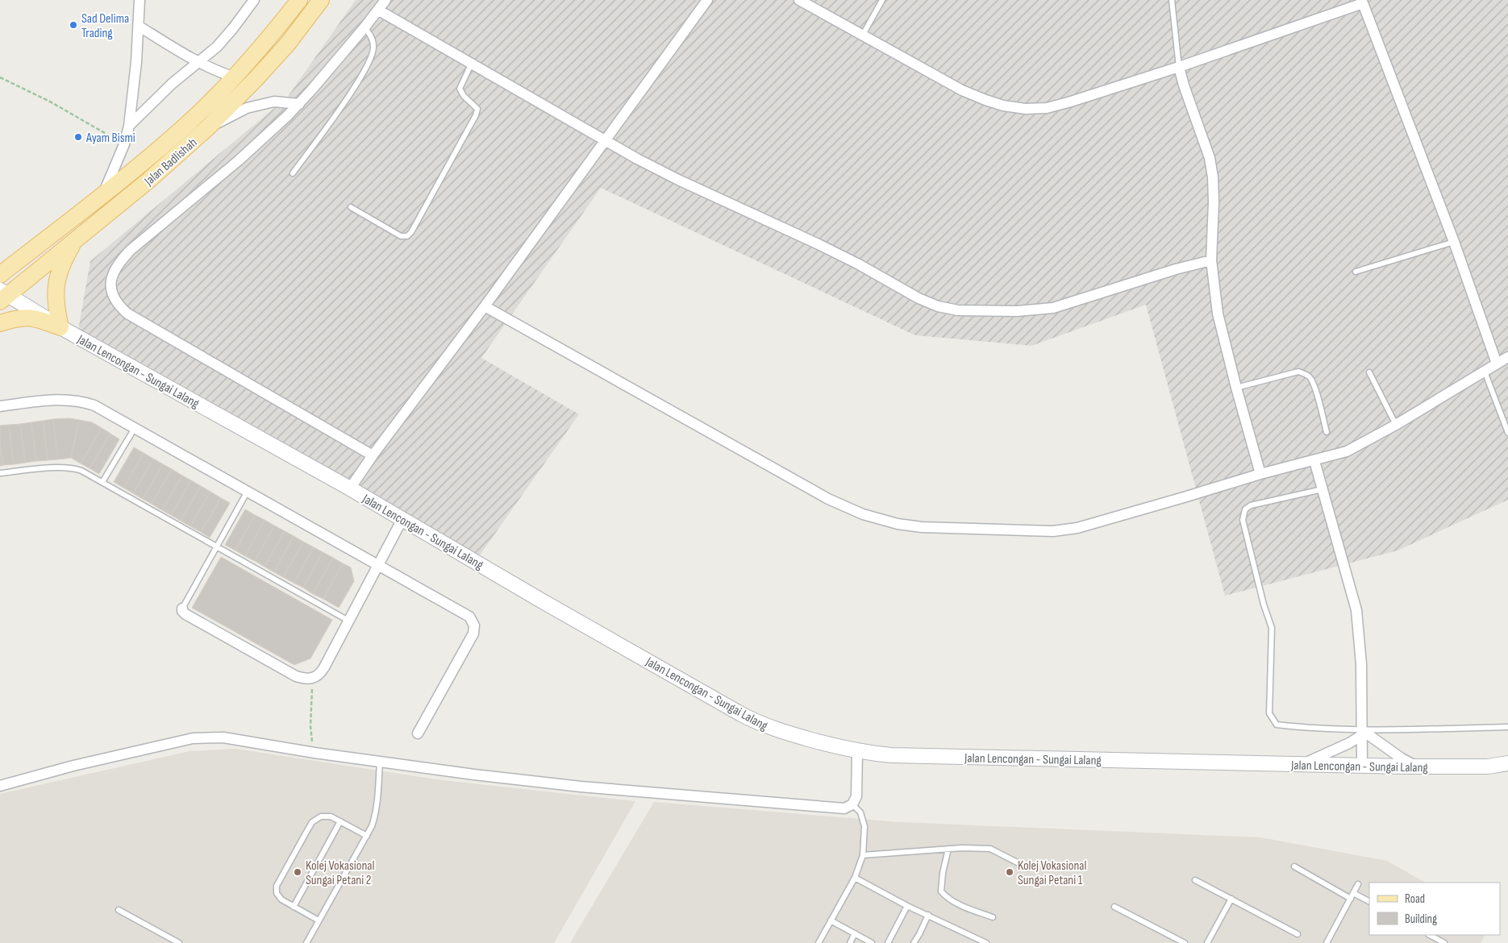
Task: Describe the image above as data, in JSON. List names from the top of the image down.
{
  "streets": {
    "main road": ["Jalan Badlishah"],
    "street": ["Jalan Lencongan - Sungai Lalang"]
  },
  "crossings": [
    ["Jalan Badlishah", "Jalan Lencongan - Sungai Lalang"]
  ],
  "places": [
    "Sad Delima Trading",
    "Ayam Bismi",
    "Kolej Vokasional Sungai Petani 2",
    "Kolej Vokasional Sungai Petani 1"
  ],
  "legend": ["Road", "Building"]
}
